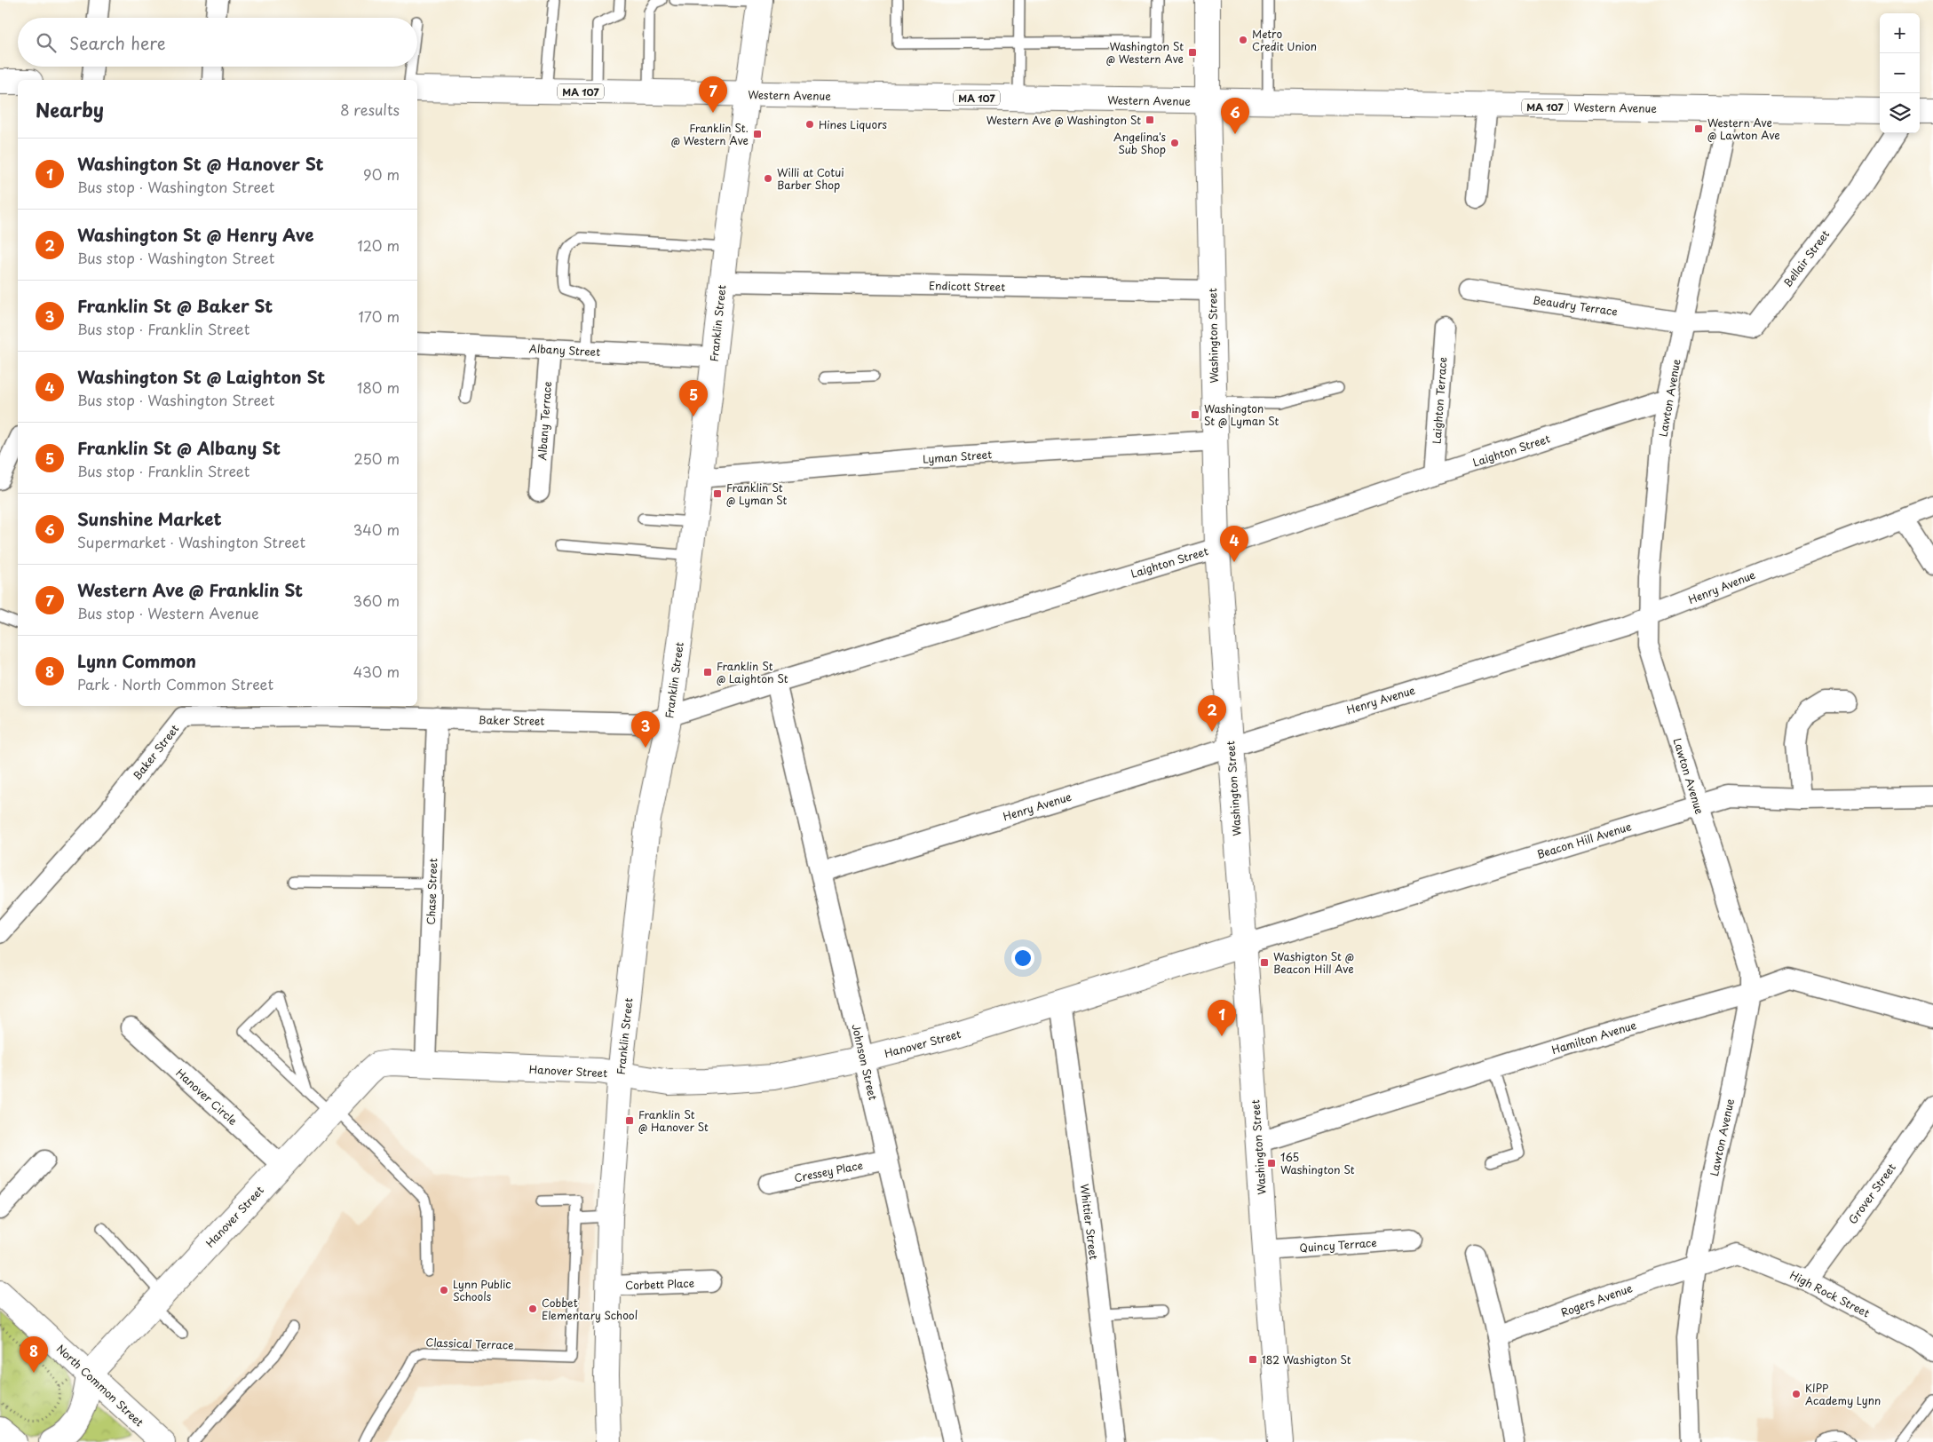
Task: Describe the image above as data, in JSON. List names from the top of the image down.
{
  "streets": {
    "main road": [
      "MA 107",
      "Western Avenue",
      "Franklin Street",
      "Washington Street",
      "Hanover Street",
      "North Common Street"
    ],
    "street": [
      "Bellair Street",
      "Endicott Street",
      "Beaudry Terrace",
      "Albany Street",
      "Lawton Avenue",
      "Laighton Terrace",
      "Albany Terrace",
      "Laighton Street",
      "Lyman Street",
      "Henry Avenue",
      "Baker Street",
      "Beacon Hill Avenue",
      "Chase Street",
      "Hamilton Avenue",
      "Johnson Street",
      "Hanover Circle",
      "Cressey Place",
      "Grover Street",
      "Whittier Street",
      "Quincy Terrace",
      "Corbett Place",
      "High Rock Street",
      "Rogers Avenue"
    ],
    "lane": ["Classical Terrace"]
  },
  "crossings": [
    ["Western Avenue", "Franklin Street"],
    ["Western Avenue", "Washington Street"],
    ["Western Avenue", "Lawton Avenue"],
    ["Bellair Street", "Beaudry Terrace"],
    ["Bellair Street", "Lawton Avenue"],
    ["Endicott Street", "Franklin Street"],
    ["Endicott Street", "Washington Street"],
    ["Beaudry Terrace", "Lawton Avenue"],
    ["Franklin Street", "Albany Street"],
    ["Franklin Street", "Laighton Street"],
    ["Franklin Street", "Lyman Street"],
    ["Franklin Street", "Baker Street"],
    ["Franklin Street", "Hanover Street"],
    ["Franklin Street", "Corbett Place"],
    ["Washington Street", "Laighton Street"],
    ["Washington Street", "Lyman Street"],
    ["Washington Street", "Henry Avenue"],
    ["Washington Street", "Beacon Hill Avenue"],
    ["Washington Street", "Hamilton Avenue"],
    ["Washington Street", "Hanover Street"],
    ["Washington Street", "Quincy Terrace"],
    ["Albany Street", "Albany Terrace"],
    ["Lawton Avenue", "Laighton Street"],
    ["Lawton Avenue", "Henry Avenue"],
    ["Lawton Avenue", "Beacon Hill Avenue"],
    ["Lawton Avenue", "Hamilton Avenue"],
    ["Lawton Avenue", "High Rock Street"],
    ["Lawton Avenue", "Rogers Avenue"],
    ["Laighton Terrace", "Laighton Street"],
    ["Laighton Street", "Baker Street"],
    ["Laighton Street", "Johnson Street"],
    ["Henry Avenue", "Johnson Street"],
    ["Baker Street", "Chase Street"],
    ["Beacon Hill Avenue", "Hanover Street"],
    ["Chase Street", "Hanover Street"],
    ["Hanover Street", "Johnson Street"],
    ["Hanover Street", "Hanover Circle"],
    ["Hanover Street", "Whittier Street"],
    ["Hanover Street", "North Common Street"],
    ["Johnson Street", "Cressey Place"],
    ["Grover Street", "High Rock Street"],
    ["High Rock Street", "Rogers Avenue"]
  ],
  "places": {
    "other": [
      "Metro Credit Union",
      "Hines Liquors",
      "Angelina's Sub Shop",
      "Willi at Cotui Barber Shop",
      "Lynn Public Schools",
      "Cobbet Elementary School",
      "KIPP Academy Lynn"
    ],
    "transit": [
      "Washington St @ Western Ave",
      "Western Ave @ Washington St",
      "Western Ave @ Lawton Ave",
      "Franklin St. @ Western Ave",
      "Washington St @ Lyman St",
      "Franklin St @ Lyman St",
      "Franklin St @ Laighton St",
      "Washigton St @ Beacon Hill Ave",
      "Franklin St @ Hanover St",
      "165 Washington St",
      "182 Washigton St"
    ]
  },
  "page": {
    "map_buttons": ["+", "−"],
    "search": "Search here",
    "pins": [
      "7",
      "6",
      "5",
      "4",
      "2",
      "3",
      "1",
      "8"
    ],
    "heading": ["Nearby", "8 results"],
    "list": [
      {
        "mark": "1",
        "name": "Washington St @ Hanover St",
        "note": "Bus stop · Washington Street",
        "value": "90 m"
      },
      {
        "mark": "2",
        "name": "Washington St @ Henry Ave",
        "note": "Bus stop · Washington Street",
        "value": "120 m"
      },
      {
        "mark": "3",
        "name": "Franklin St @ Baker St",
        "note": "Bus stop · Franklin Street",
        "value": "170 m"
      },
      {
        "mark": "4",
        "name": "Washington St @ Laighton St",
        "note": "Bus stop · Washington Street",
        "value": "180 m"
      },
      {
        "mark": "5",
        "name": "Franklin St @ Albany St",
        "note": "Bus stop · Franklin Street",
        "value": "250 m"
      },
      {
        "mark": "6",
        "name": "Sunshine Market",
        "note": "Supermarket · Washington Street",
        "value": "340 m"
      },
      {
        "mark": "7",
        "name": "Western Ave @ Franklin St",
        "note": "Bus stop · Western Avenue",
        "value": "360 m"
      },
      {
        "mark": "8",
        "name": "Lynn Common",
        "note": "Park · North Common Street",
        "value": "430 m"
      }
    ]
  }
}
